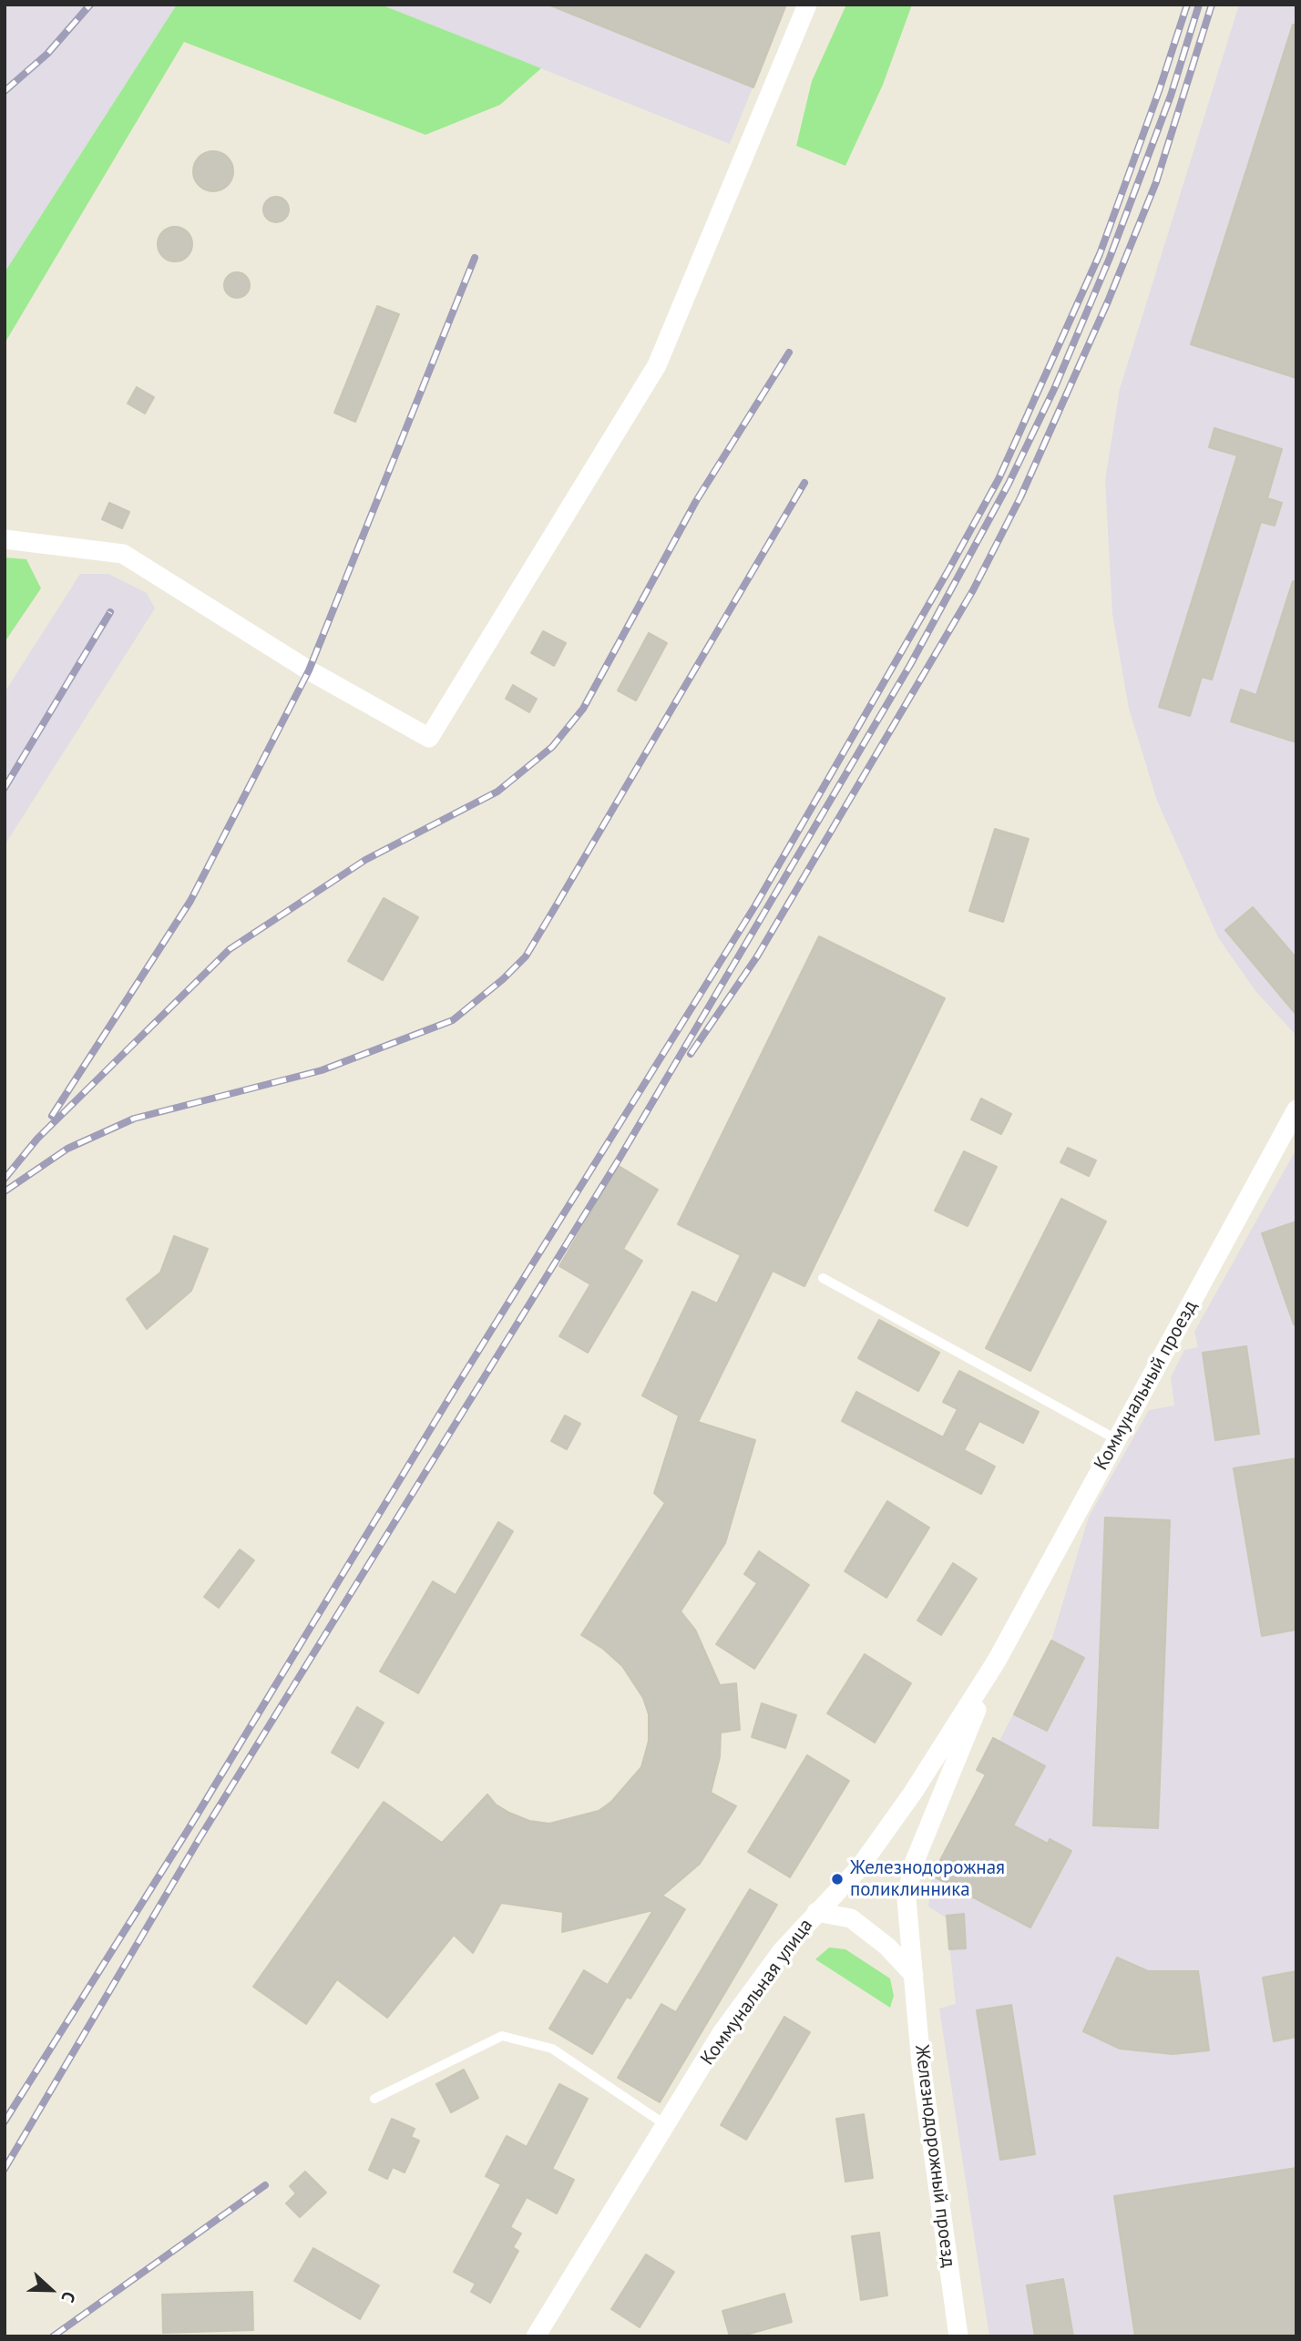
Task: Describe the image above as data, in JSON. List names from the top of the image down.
{
  "streets": {
    "street": ["Коммунальный проезд", "Коммунальная улица", "Железнодорожный проезд"]
  },
  "crossings": [
    ["Коммунальный проезд", "Коммунальная улица"],
    ["Коммунальный проезд", "Железнодорожный проезд"],
    ["Коммунальная улица", "Железнодорожный проезд"]
  ],
  "places": ["Железнодорожная поликлинника"],
  "north": "right"
}
